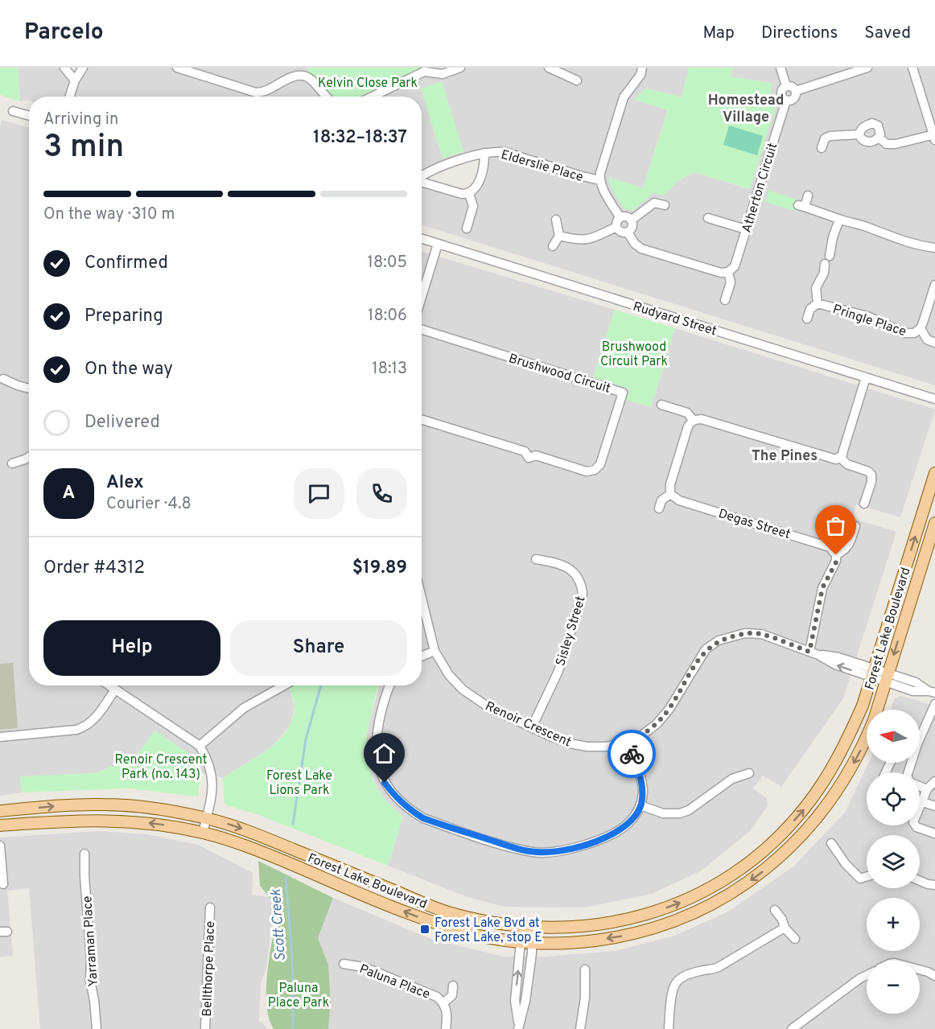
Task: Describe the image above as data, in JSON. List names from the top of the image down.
{
  "streets": {
    "main road": ["Forest Lake Boulevard"],
    "street": [
      "Elderslie Place",
      "Atherton Circuit",
      "Rudyard Street",
      "Pringle Place",
      "Brushwood Circuit",
      "Degas Street",
      "Sisley Street",
      "Renoir Crescent",
      "Yarraman Place",
      "Bellthorpe Place",
      "Paluna Place"
    ]
  },
  "crossings": [
    ["Forest Lake Boulevard", "Renoir Crescent"],
    ["Sisley Street", "Renoir Crescent"]
  ],
  "districts": ["Homestead Village", "The Pines"],
  "water": ["Scott Creek"],
  "parks": [
    "Kelvin Close Park",
    "Brushwood Circuit Park",
    "Renoir Crescent Park (no. 143)",
    "Forest Lake Lions Park",
    "Paluna Place Park"
  ],
  "places": {
    "transit": ["Forest Lake Bvd at Forest Lake, stop E"]
  },
  "north": "left",
  "page": {
    "header": "Parcelo",
    "nav": ["Map", "Directions", "Saved"],
    "heading": ["3 min", "Arriving in", "18:32–18:37"],
    "panel": [
      "Alex",
      "Courier · 4.8",
      "Order #4312",
      "$19.89"
    ],
    "bar": "On the way · 310 m",
    "list": [
      ["Confirmed", "18:05"],
      ["Preparing", "18:06"],
      ["On the way", "18:13"],
      "Delivered"
    ],
    "round": "A",
    "buttons": ["Help", "Share"],
    "map_buttons": ["+", "−"]
  }
}
